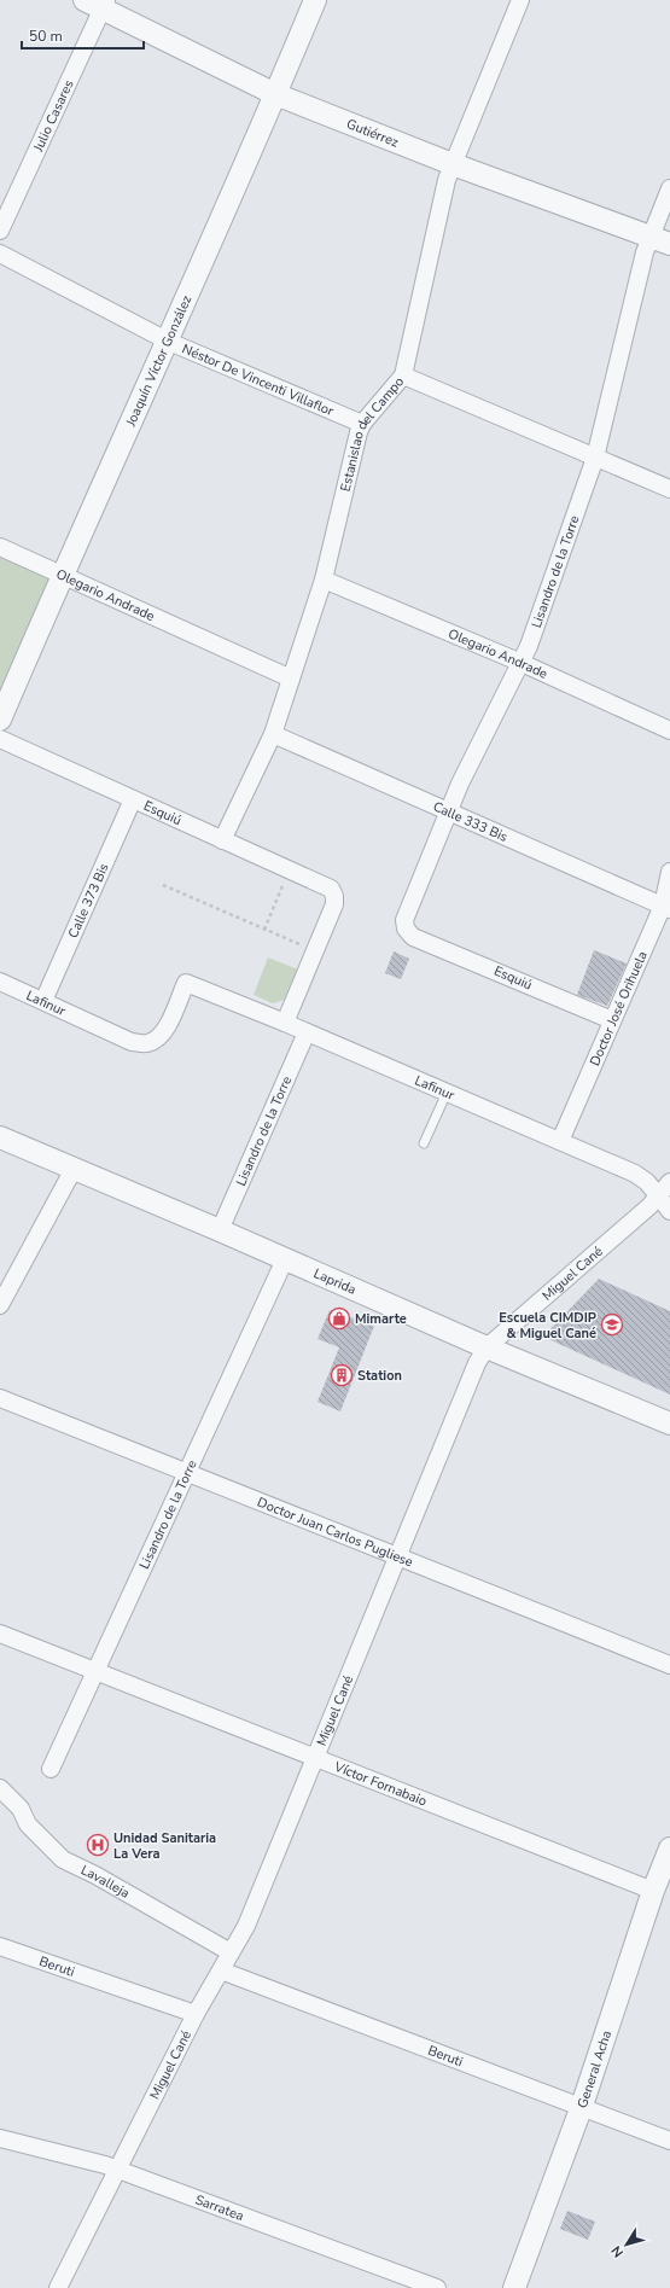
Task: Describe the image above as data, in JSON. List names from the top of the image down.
{
  "streets": {
    "street": [
      "Julio Casares",
      "Gutiérrez",
      "Joaquín Víctor González",
      "Néstor De Vincenti Villaflor",
      "Estanislao del Campo",
      "Lisandro de la Torre",
      "Olegario Andrade",
      "Esquiú",
      "Calle 333 Bis",
      "Calle 373 Bis",
      "Lafinur",
      "Doctor José Orihuela",
      "Miguel Cané",
      "Laprida",
      "Doctor Juan Carlos Pugliese",
      "Víctor Fornabaio",
      "Lavalleja",
      "Beruti",
      "General Acha",
      "Sarratea"
    ]
  },
  "crossings": [
    ["Julio Casares", "Gutiérrez"],
    ["Gutiérrez", "Joaquín Víctor González"],
    ["Gutiérrez", "Estanislao del Campo"],
    ["Gutiérrez", "Lisandro de la Torre"],
    ["Joaquín Víctor González", "Néstor De Vincenti Villaflor"],
    ["Joaquín Víctor González", "Olegario Andrade"],
    ["Néstor De Vincenti Villaflor", "Estanislao del Campo"],
    ["Estanislao del Campo", "Olegario Andrade"],
    ["Estanislao del Campo", "Esquiú"],
    ["Estanislao del Campo", "Calle 333 Bis"],
    ["Lisandro de la Torre", "Olegario Andrade"],
    ["Lisandro de la Torre", "Esquiú"],
    ["Lisandro de la Torre", "Calle 333 Bis"],
    ["Lisandro de la Torre", "Lafinur"],
    ["Lisandro de la Torre", "Laprida"],
    ["Lisandro de la Torre", "Doctor Juan Carlos Pugliese"],
    ["Lisandro de la Torre", "Víctor Fornabaio"],
    ["Esquiú", "Calle 373 Bis"],
    ["Esquiú", "Doctor José Orihuela"],
    ["Calle 333 Bis", "Doctor José Orihuela"],
    ["Calle 373 Bis", "Lafinur"],
    ["Lafinur", "Doctor José Orihuela"],
    ["Lafinur", "Miguel Cané"],
    ["Miguel Cané", "Laprida"],
    ["Miguel Cané", "Doctor Juan Carlos Pugliese"],
    ["Miguel Cané", "Víctor Fornabaio"],
    ["Miguel Cané", "Lavalleja"],
    ["Miguel Cané", "Beruti"],
    ["Miguel Cané", "Sarratea"],
    ["Víctor Fornabaio", "General Acha"],
    ["Beruti", "General Acha"]
  ],
  "places": {
    "shop": ["Mimarte"],
    "school or university": ["Escuela CIMDIP & Miguel Cané"],
    "building": ["Station"],
    "hospital": ["Unidad Sanitaria La Vera"]
  },
  "scale_bar": "50 m",
  "north": "bottom left"
}
